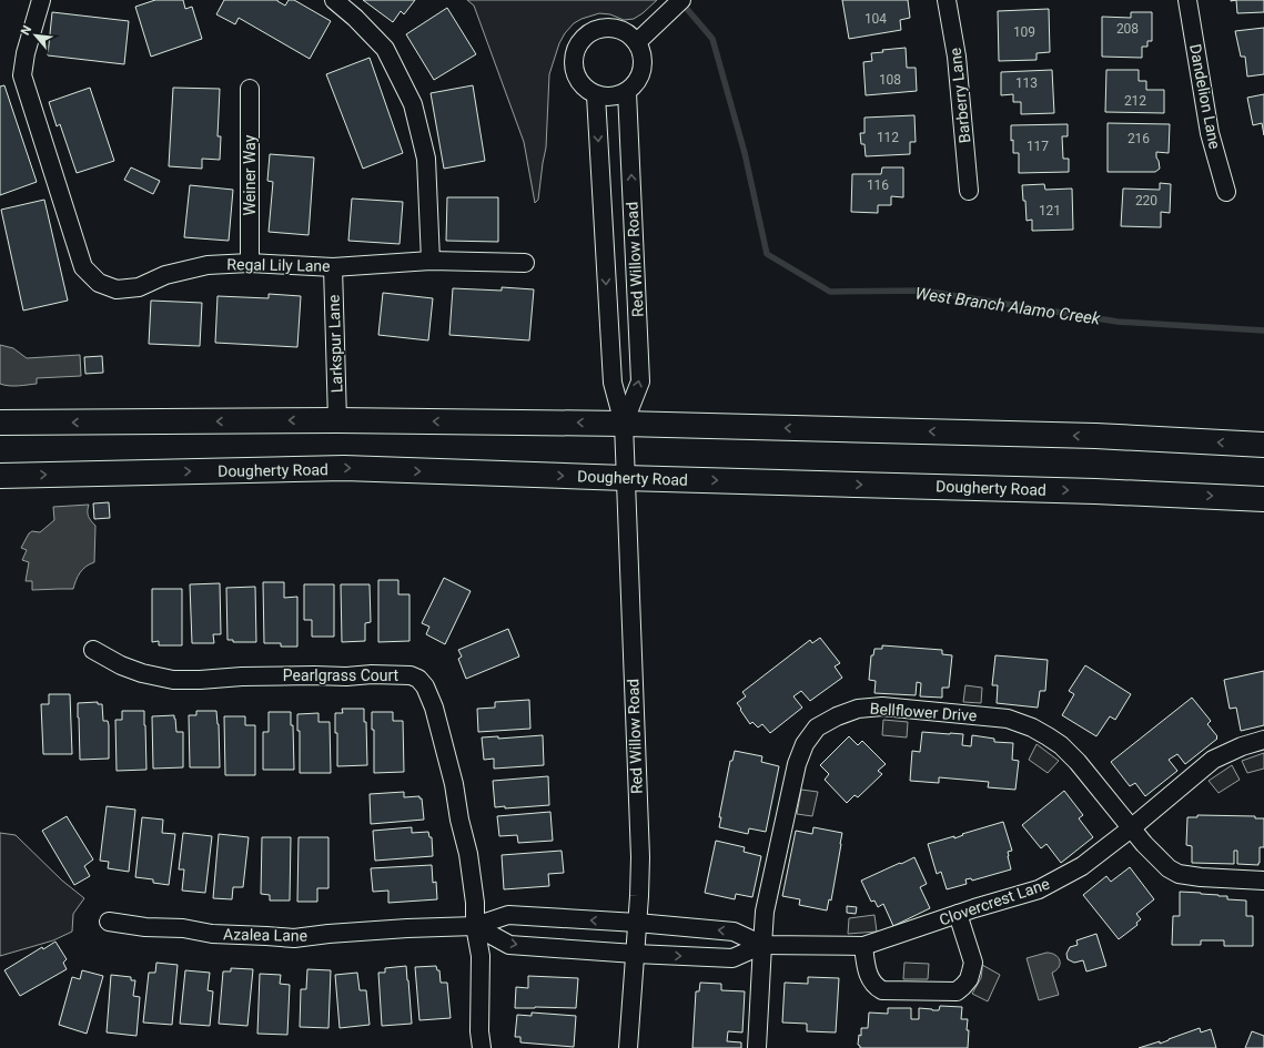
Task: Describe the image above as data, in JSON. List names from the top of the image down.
{
  "streets": {
    "main road": ["Dougherty Road"],
    "street": [
      "Barberry Lane",
      "Dandelion Lane",
      "Weiner Way",
      "Red Willow Road",
      "Regal Lily Lane",
      "Larkspur Lane",
      "Pearlgrass Court",
      "Bellflower Drive",
      "Clovercrest Lane",
      "Azalea Lane"
    ]
  },
  "crossings": [
    ["Weiner Way", "Regal Lily Lane"],
    ["Red Willow Road", "Dougherty Road"],
    ["Red Willow Road", "Clovercrest Lane"],
    ["Red Willow Road", "Azalea Lane"],
    ["Regal Lily Lane", "Larkspur Lane"],
    ["Pearlgrass Court", "Azalea Lane"],
    ["Bellflower Drive", "Clovercrest Lane"],
    ["Clovercrest Lane", "Azalea Lane"]
  ],
  "water": ["West Branch Alamo Creek"],
  "house_numbers": [
    "104",
    "208",
    "109",
    "108",
    "113",
    "212",
    "112",
    "216",
    "117",
    "116",
    "220",
    "121"
  ],
  "north": "top left"
}
